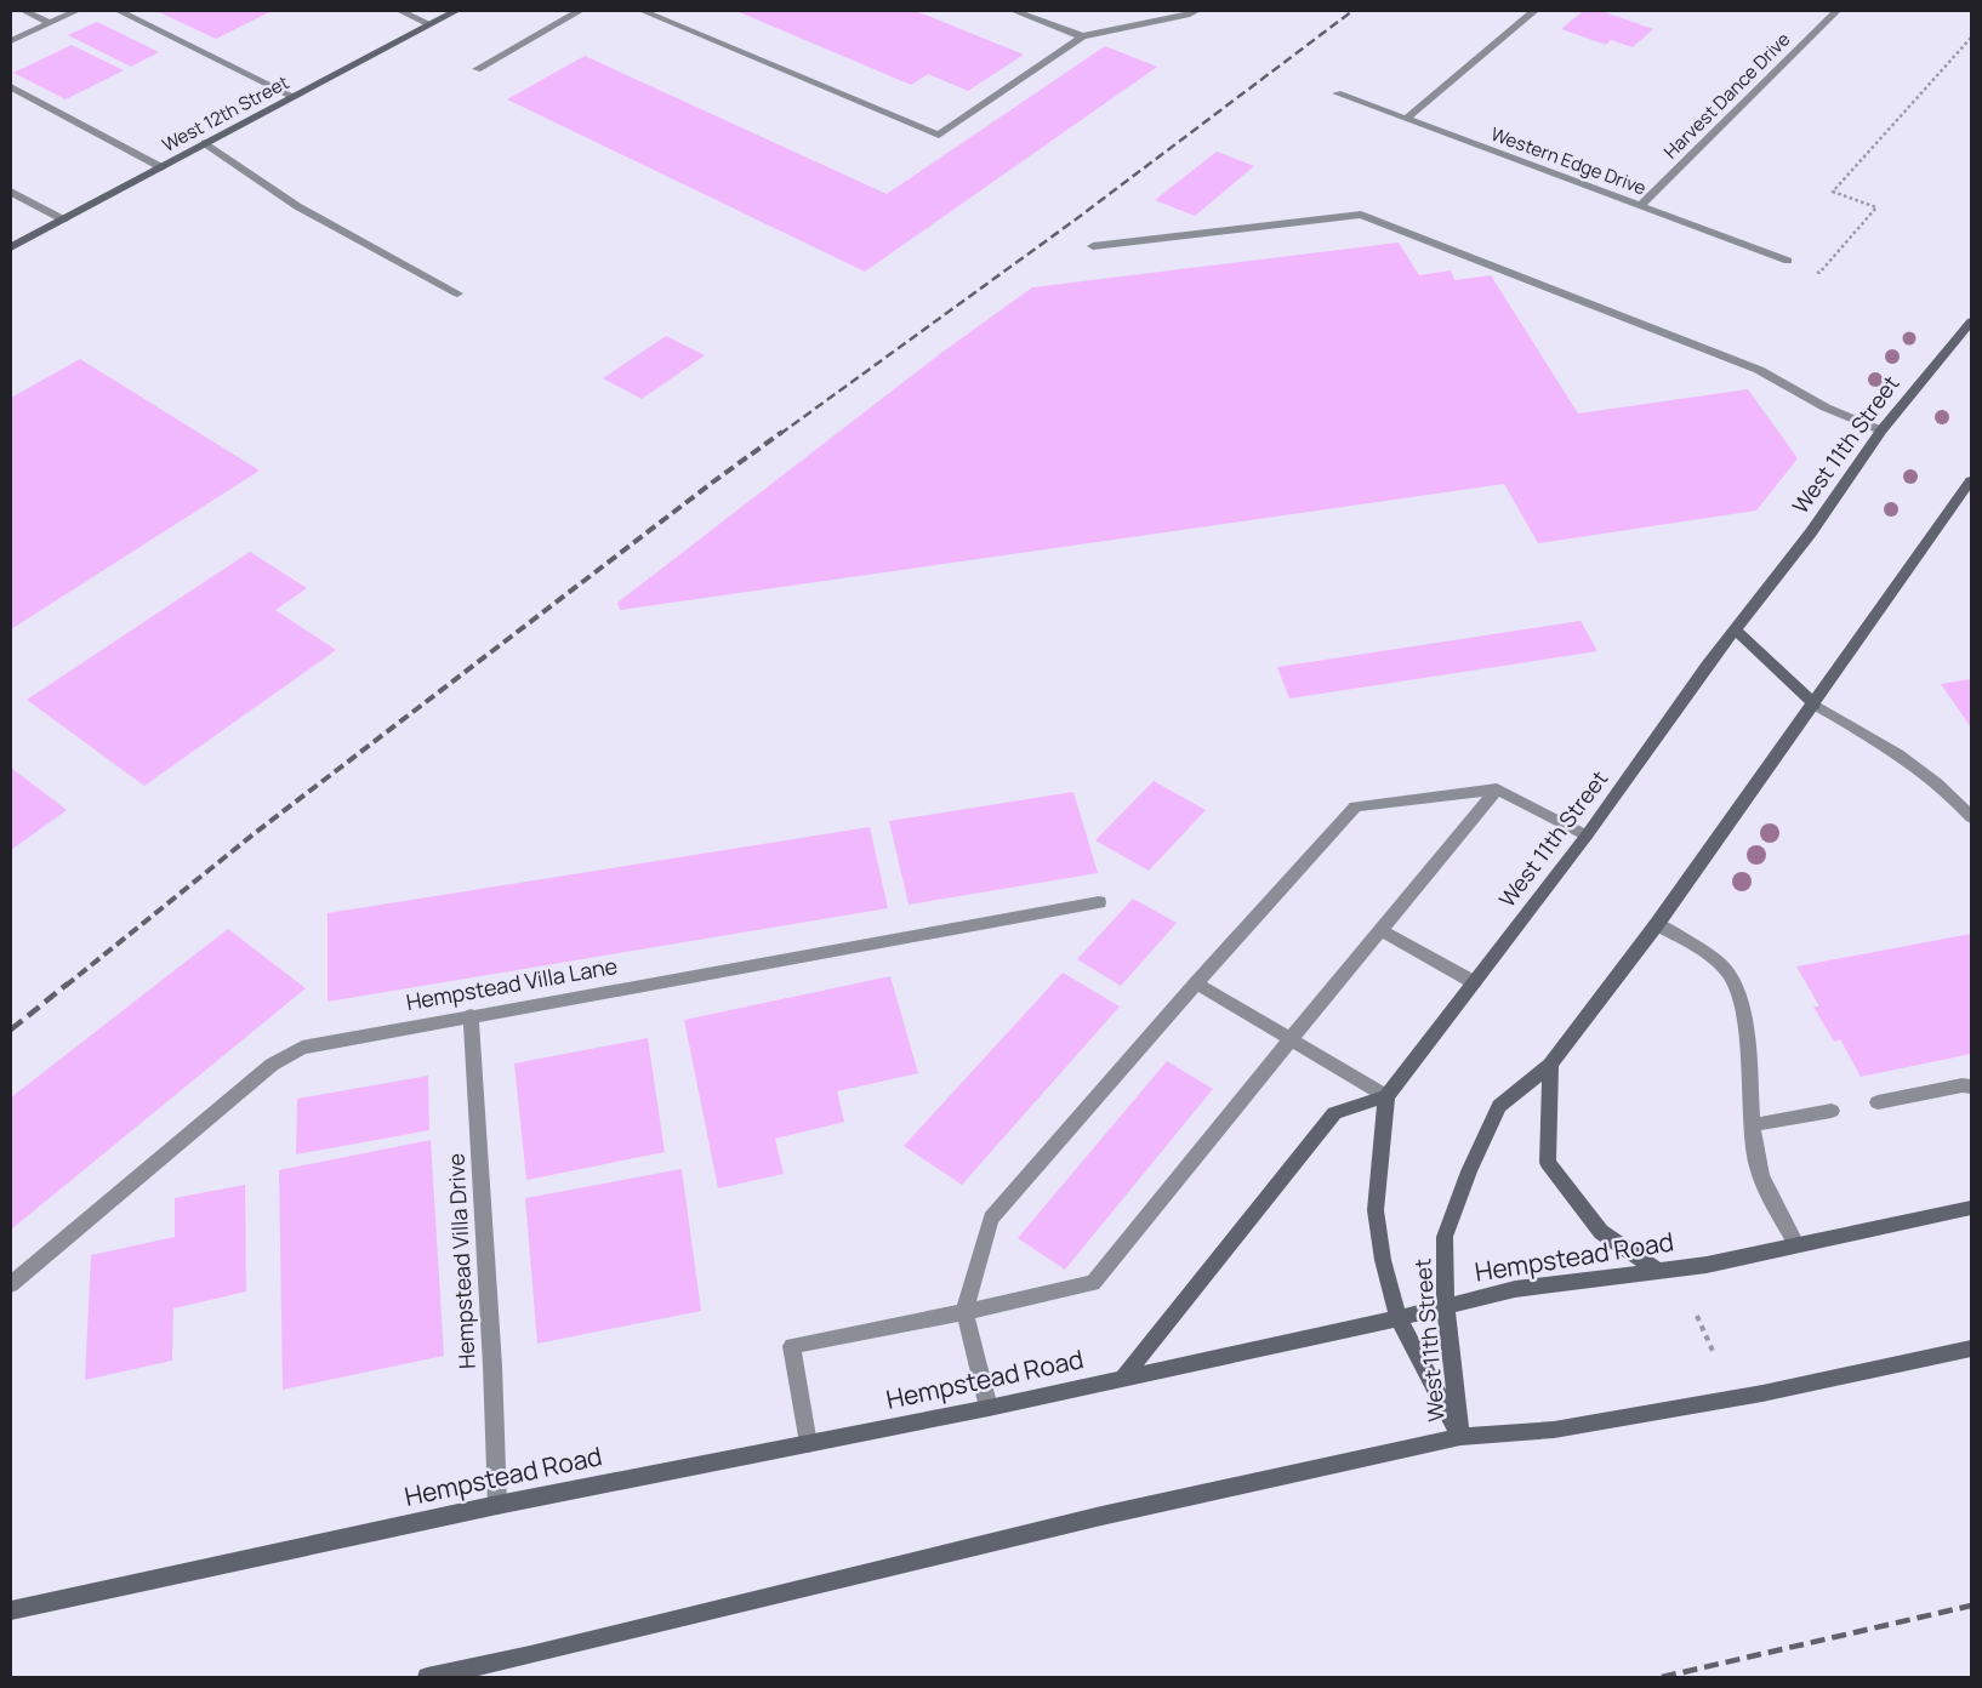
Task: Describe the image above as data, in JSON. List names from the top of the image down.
{
  "streets": {
    "main road": ["West 12th Street", "West 11th Street", "Hempstead Road"],
    "street": [
      "Harvest Dance Drive",
      "Western Edge Drive",
      "Hempstead Villa Lane",
      "Hempstead Villa Drive"
    ]
  },
  "crossings": [
    ["Harvest Dance Drive", "Western Edge Drive"],
    ["West 11th Street", "Hempstead Road"],
    ["Hempstead Villa Lane", "Hempstead Villa Drive"],
    ["Hempstead Road", "Hempstead Villa Drive"]
  ]
}
